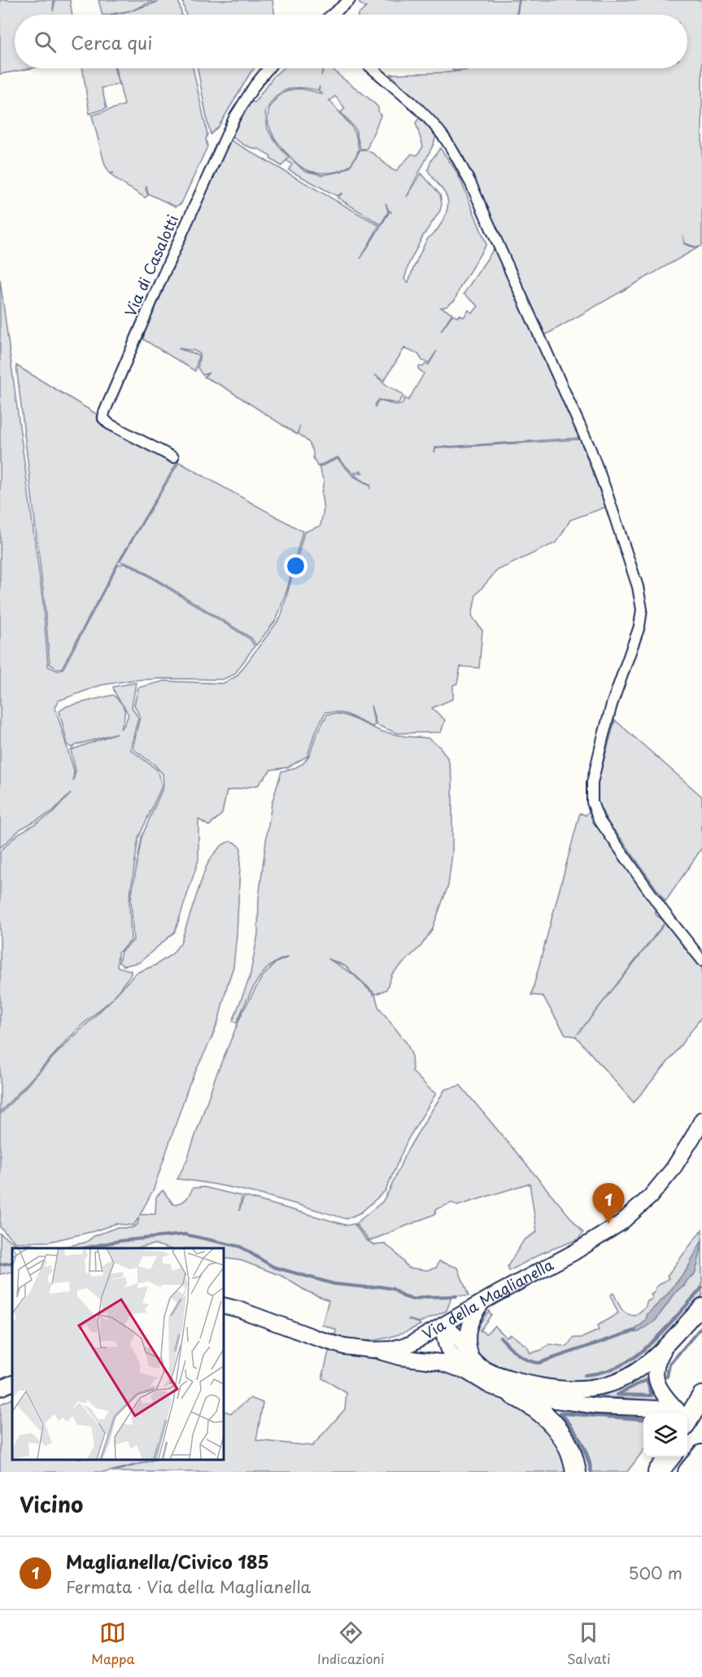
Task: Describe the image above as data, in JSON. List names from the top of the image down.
{
  "streets": {
    "main road": ["Via della Maglianella"],
    "street": ["Via di Casalotti"]
  },
  "page": {
    "search": "Cerca qui",
    "pins": "1",
    "heading": "Vicino",
    "list": [
      {
        "mark": "1",
        "name": "Maglianella/Civico 185",
        "note": "Fermata · Via della Maglianella",
        "value": "500 m"
      }
    ],
    "nav": ["Mappa", "Indicazioni", "Salvati"]
  }
}
